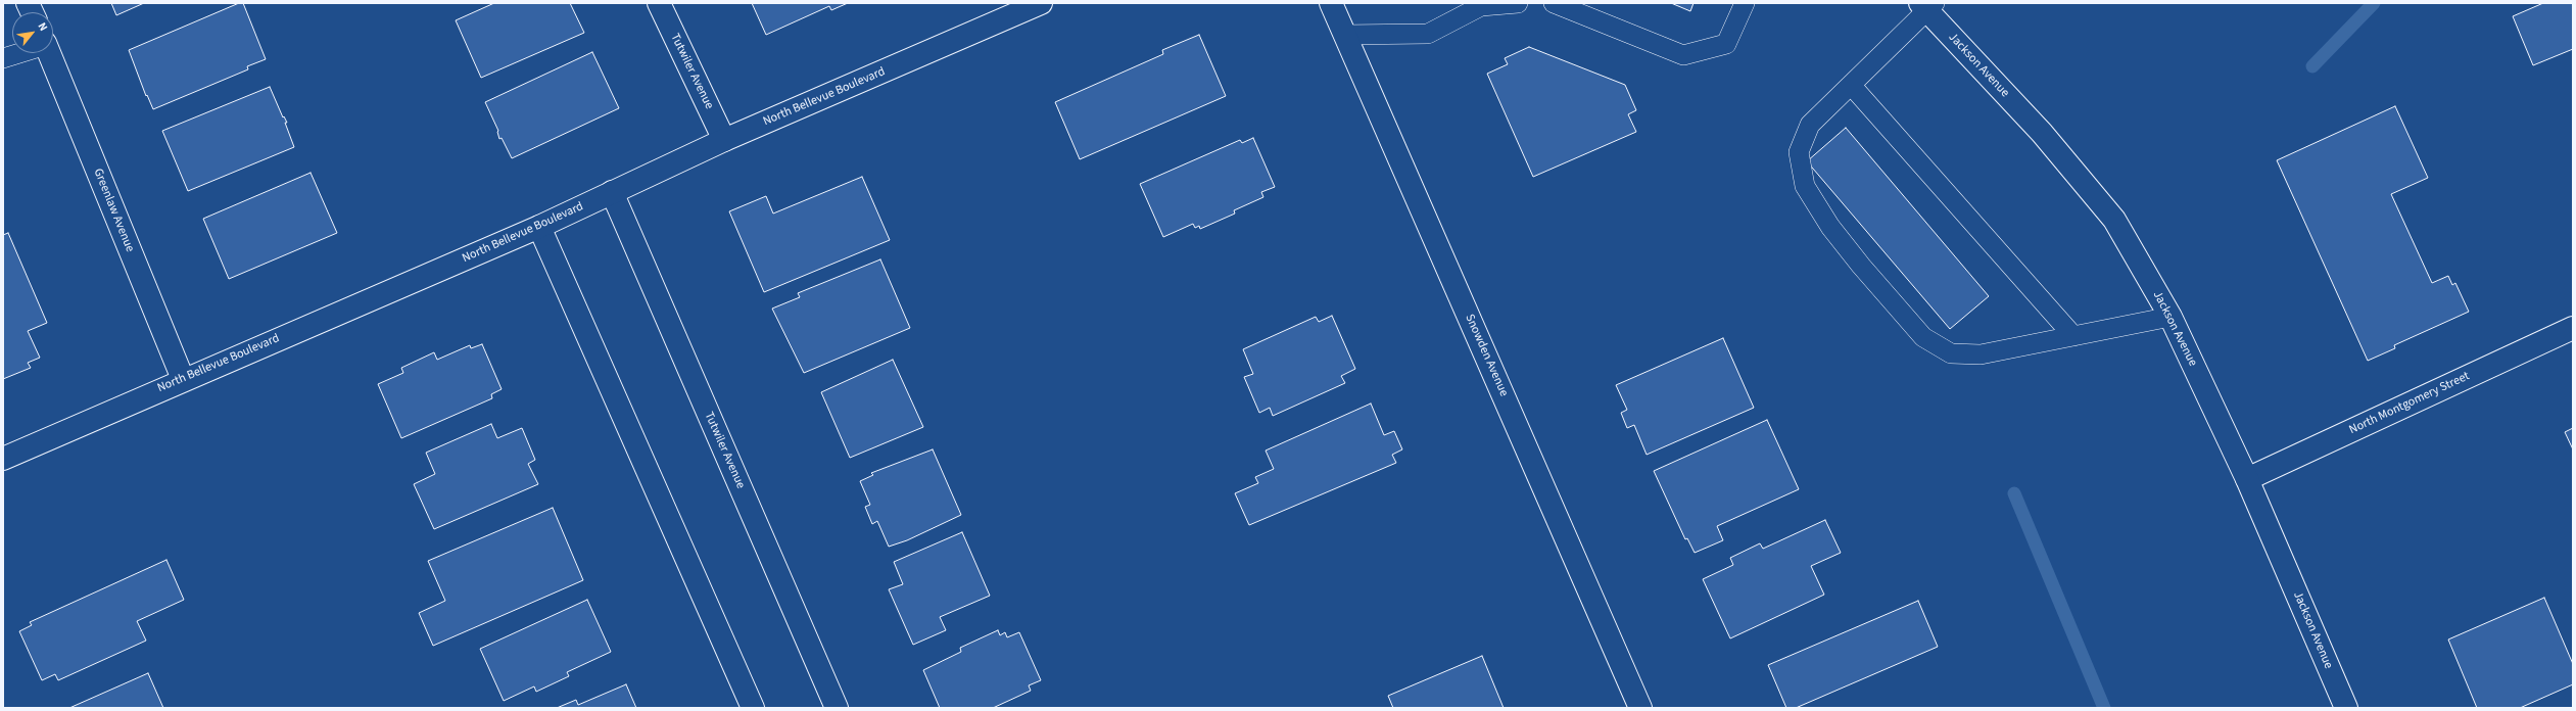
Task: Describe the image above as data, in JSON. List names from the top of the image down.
{
  "streets": {
    "street": [
      "Jackson Avenue",
      "Tutwiler Avenue",
      "North Bellevue Boulevard",
      "Greenlaw Avenue",
      "Snowden Avenue",
      "North Montgomery Street"
    ]
  },
  "crossings": [
    ["Jackson Avenue", "North Montgomery Street"],
    ["Tutwiler Avenue", "North Bellevue Boulevard"],
    ["North Bellevue Boulevard", "Greenlaw Avenue"]
  ],
  "north": "top right"
}
